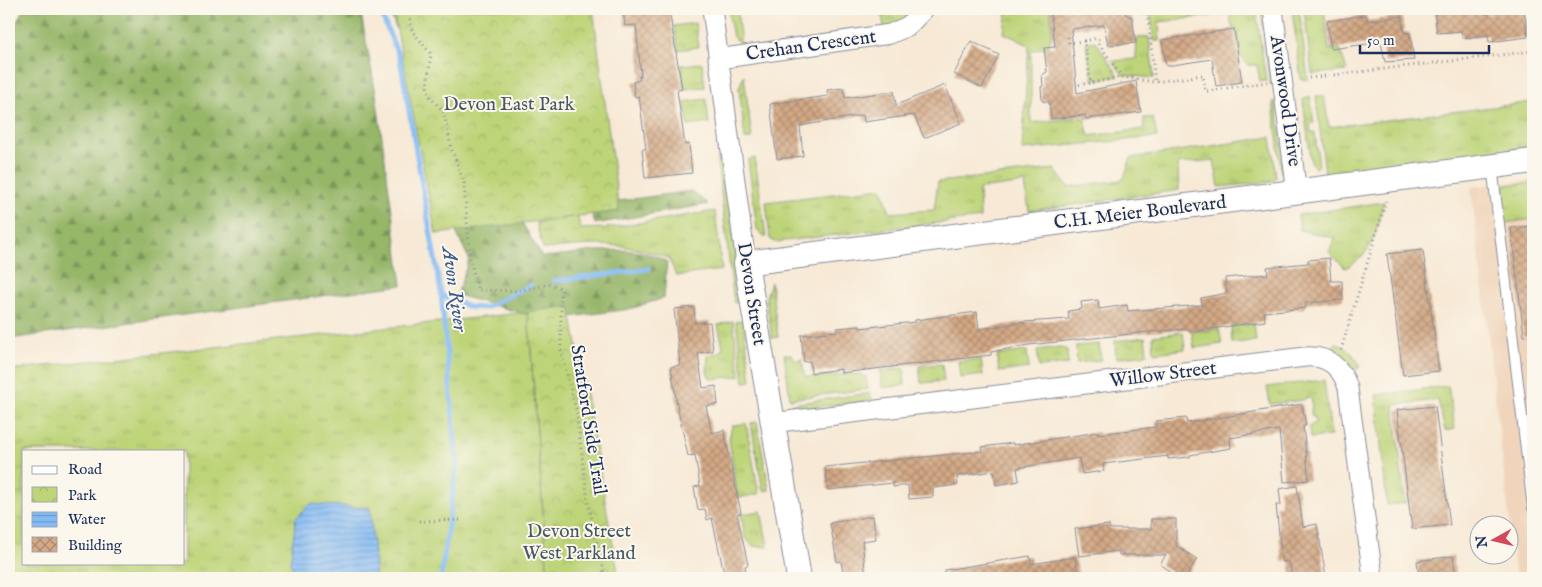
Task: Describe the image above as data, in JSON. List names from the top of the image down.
{
  "streets": {
    "street": [
      "Crehan Crescent",
      "Avonwood Drive",
      "C.H. Meier Boulevard",
      "Devon Street",
      "Willow Street"
    ],
    "path": ["Stratford Side Trail"]
  },
  "crossings": [
    ["Crehan Crescent", "Devon Street"],
    ["Avonwood Drive", "C.H. Meier Boulevard"],
    ["C.H. Meier Boulevard", "Devon Street"],
    ["Devon Street", "Willow Street"]
  ],
  "water": ["Avon River"],
  "parks": ["Devon East Park", "Devon Street West Parkland"],
  "legend": [
    "Road",
    "Park",
    "Water",
    "Building"
  ],
  "scale_bar": "50 m",
  "north": "left"
}
